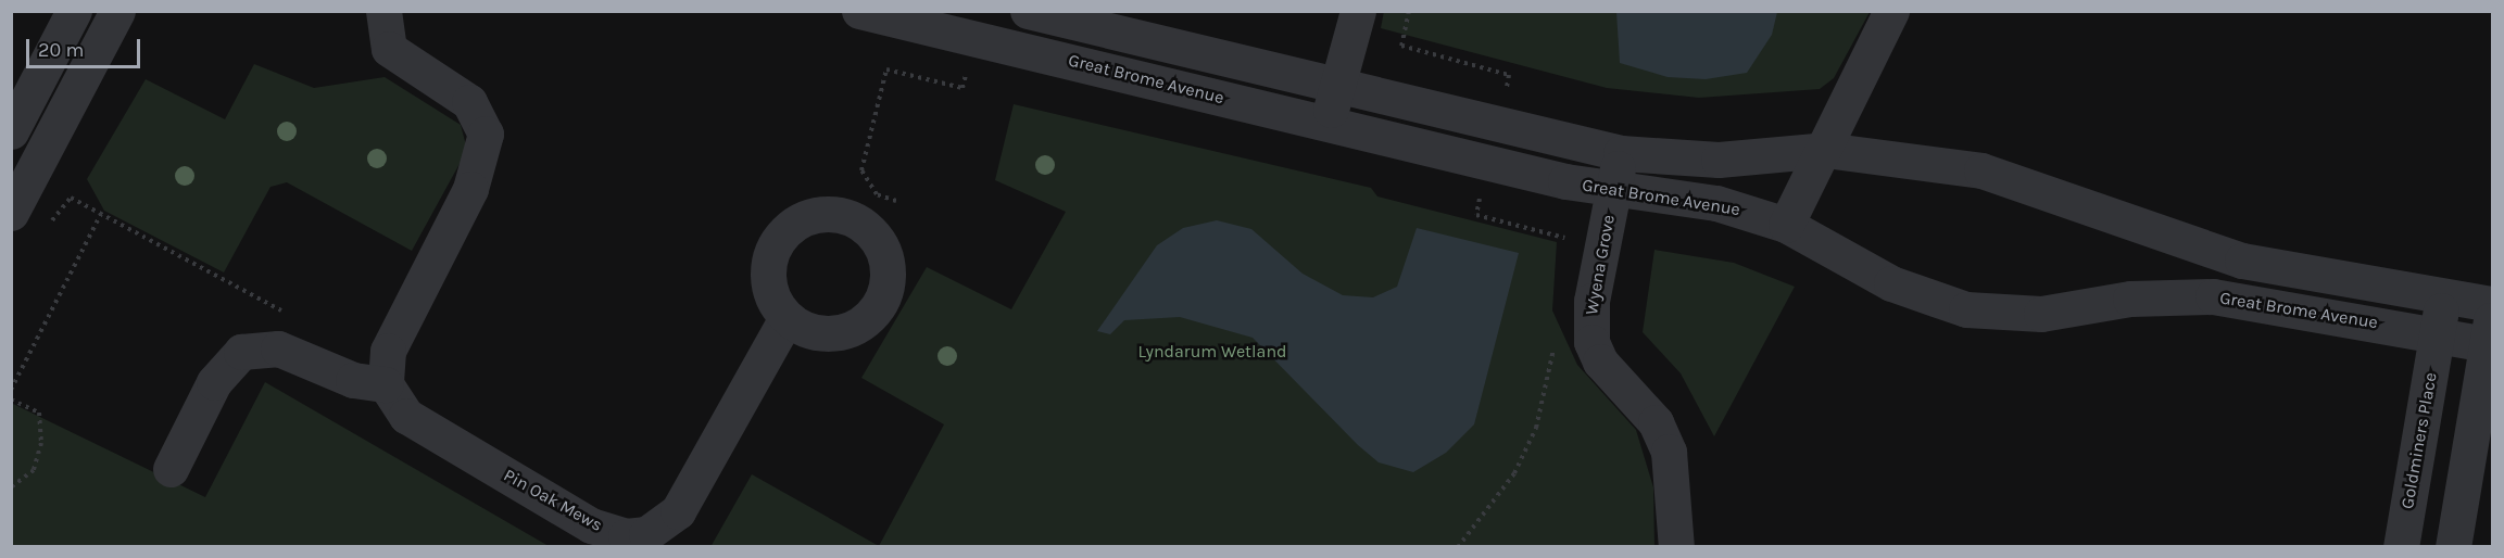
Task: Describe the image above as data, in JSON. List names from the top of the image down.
{
  "streets": {
    "street": [
      "Great Brome Avenue",
      "Wyena Grove",
      "Goldminers Place",
      "Pin Oak Mews"
    ]
  },
  "crossings": [
    ["Great Brome Avenue", "Wyena Grove"],
    ["Great Brome Avenue", "Goldminers Place"]
  ],
  "parks": ["Lyndarum Wetland"],
  "scale_bar": "20 m"
}
